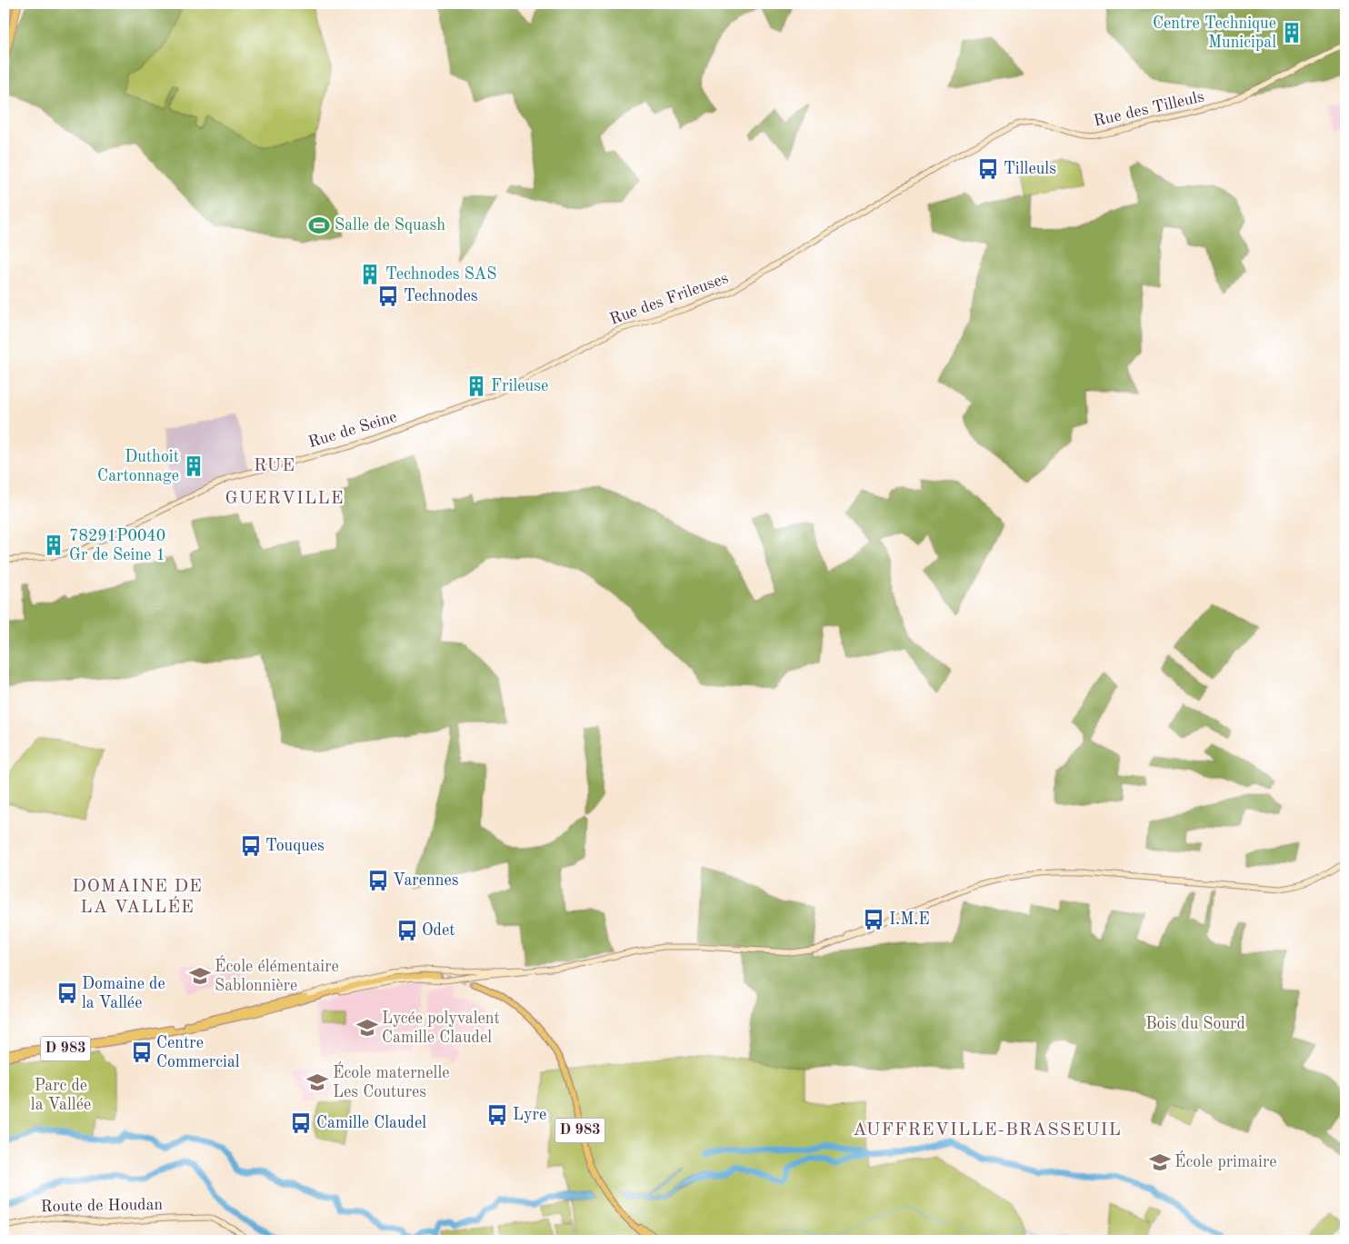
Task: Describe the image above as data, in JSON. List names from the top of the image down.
{
  "streets": {
    "main road": ["D 983"],
    "street": [
      "Rue des Tilleuls",
      "Rue des Frileuses",
      "Rue de Seine",
      "Route de Houdan"
    ]
  },
  "crossings": [
    ["Rue des Tilleuls", "Rue des Frileuses"],
    ["Rue des Frileuses", "Rue de Seine"]
  ],
  "districts": [
    "RUE",
    "GUERVILLE",
    "DOMAINE DE LA VALLÉE",
    "AUFFREVILLE-BRASSEUIL"
  ],
  "parks": ["Bois du Sourd", "Parc de la Vallée"],
  "places": {
    "building": [
      "Centre Technique Municipal",
      "Technodes SAS",
      "Frileuse",
      "Duthoit Cartonnage",
      "78291P0040 Gr de Seine 1"
    ],
    "bus stop": [
      "Tilleuls",
      "Technodes",
      "Touques",
      "Varennes",
      "I.M.E",
      "Odet",
      "Domaine de la Vallée",
      "Centre Commercial",
      "Lyre",
      "Camille Claudel"
    ],
    "sports": ["Salle de Squash"],
    "school or university": [
      "École élémentaire Sablonnière",
      "Lycée polyvalent Camille Claudel",
      "École maternelle Les Coutures",
      "École primaire"
    ]
  }
}
